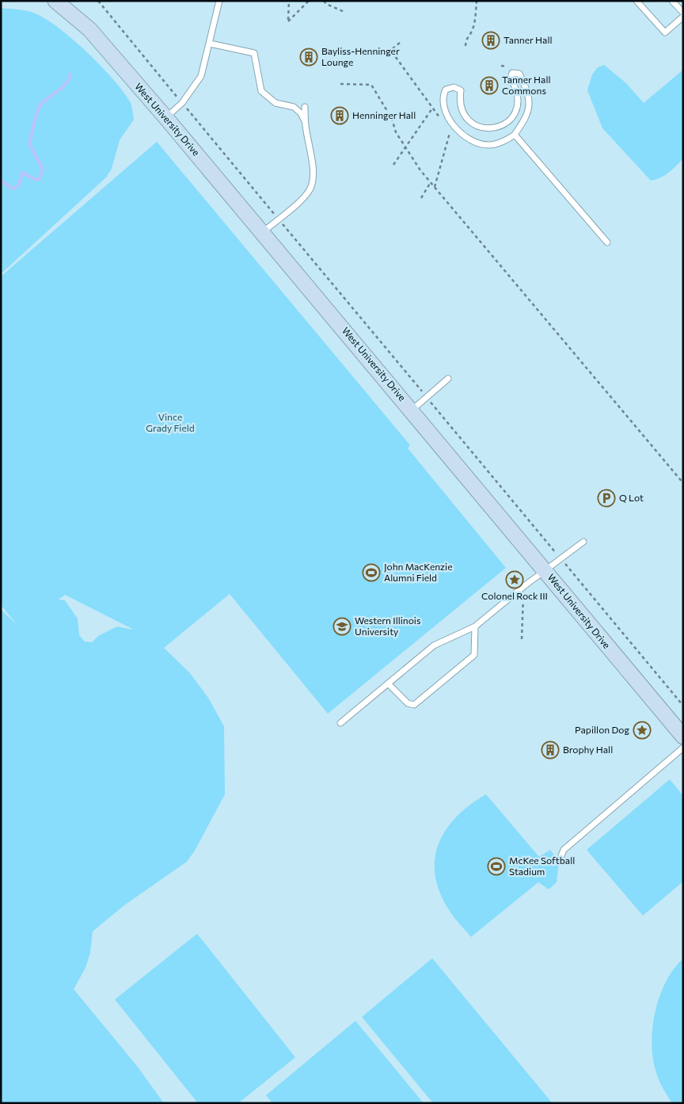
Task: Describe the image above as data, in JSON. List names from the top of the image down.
{
  "streets": {
    "street": ["West University Drive"]
  },
  "parks": ["Vince Grady Field"],
  "places": {
    "building": [
      "Tanner Hall",
      "Bayliss-Henninger Lounge",
      "Tanner Hall Commons",
      "Henninger Hall",
      "Brophy Hall"
    ],
    "parking": ["Q Lot"],
    "sports": ["John MacKenzie Alumni Field", "McKee Softball Stadium"],
    "place": ["Colonel Rock III", "Papillon Dog"],
    "school or university": ["Western Illinois University"]
  }
}
